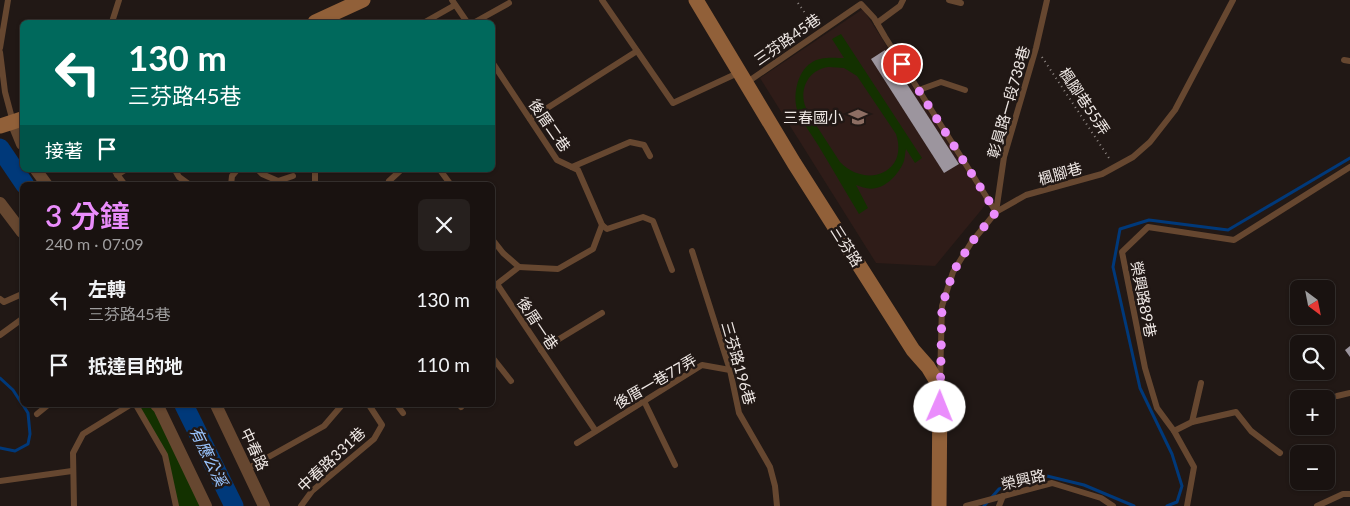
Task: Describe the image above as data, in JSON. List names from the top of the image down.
{
  "streets": {
    "street": ["三芬路", "中春路"],
    "lane": [
      "三芬路45巷",
      "彰員路一段738巷",
      "後厝二巷",
      "楓腳巷",
      "榮興路89巷",
      "後厝一巷",
      "三芬路196巷",
      "後厝一巷77弄",
      "中春路331巷",
      "榮興路"
    ],
    "path": ["楓腳巷55弄"]
  },
  "crossings": [
    ["三芬路45巷", "彰員路一段738巷"],
    ["三芬路45巷", "楓腳巷"],
    ["三芬路45巷", "三芬路"],
    ["楓腳巷55弄", "彰員路一段738巷"],
    ["楓腳巷55弄", "楓腳巷"],
    ["彰員路一段738巷", "楓腳巷"],
    ["楓腳巷", "三芬路"],
    ["後厝一巷", "後厝一巷77弄"],
    ["三芬路196巷", "後厝一巷77弄"]
  ],
  "water": ["有應公溪"],
  "places": {
    "school or university": ["三春國小"]
  },
  "north": "bottom right",
  "page": {
    "turn": ["130 m", "三芬路45巷"],
    "then": "接著",
    "heading": ["3 分鐘", "240 m · 07:09"],
    "list": [
      {
        "name": "左轉",
        "note": "三芬路45巷",
        "value": "130 m"
      },
      {
        "name": "抵達目的地",
        "value": "110 m"
      }
    ],
    "map_buttons": ["+", "−"]
  }
}
